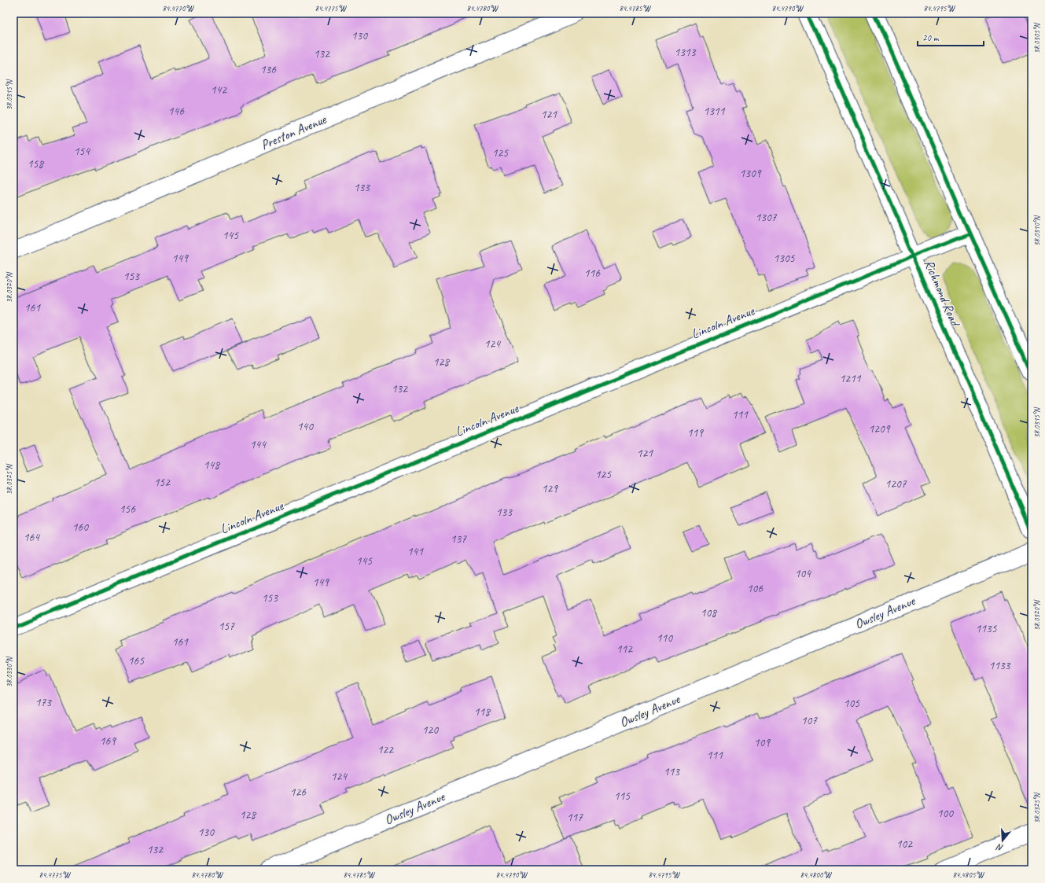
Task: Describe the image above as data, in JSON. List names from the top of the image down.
{
  "streets": {
    "street": [
      "Preston Avenue",
      "Richmond Road",
      "Lincoln Avenue",
      "Owsley Avenue"
    ]
  },
  "crossings": [
    ["Richmond Road", "Lincoln Avenue"]
  ],
  "house_numbers": [
    "130",
    "1313",
    "132",
    "136",
    "142",
    "146",
    "1311",
    "121",
    "154",
    "125",
    "158",
    "1309",
    "133",
    "1307",
    "145",
    "149",
    "1305",
    "116",
    "153",
    "161",
    "124",
    "128",
    "1211",
    "132",
    "111",
    "140",
    "1209",
    "119",
    "144",
    "121",
    "148",
    "125",
    "152",
    "1207",
    "129",
    "156",
    "133",
    "160",
    "164",
    "137",
    "141",
    "145",
    "104",
    "149",
    "106",
    "153",
    "108",
    "157",
    "1135",
    "110",
    "161",
    "112",
    "165",
    "1133",
    "173",
    "105",
    "118",
    "107",
    "120",
    "169",
    "109",
    "122",
    "111",
    "113",
    "124",
    "126",
    "115",
    "100",
    "128",
    "117",
    "130",
    "102",
    "132"
  ],
  "scale_bar": "20 m",
  "north": "bottom",
  "coordinates": [
    "84.4770°W",
    "84.4775°W",
    "84.4780°W",
    "84.4785°W",
    "84.4790°W",
    "84.4795°W",
    "38.0305°N",
    "38.0315°N",
    "38.0310°N",
    "38.0320°N",
    "38.0325°N",
    "38.0330°N",
    "84.4800°W",
    "84.4805°W"
  ]
}
